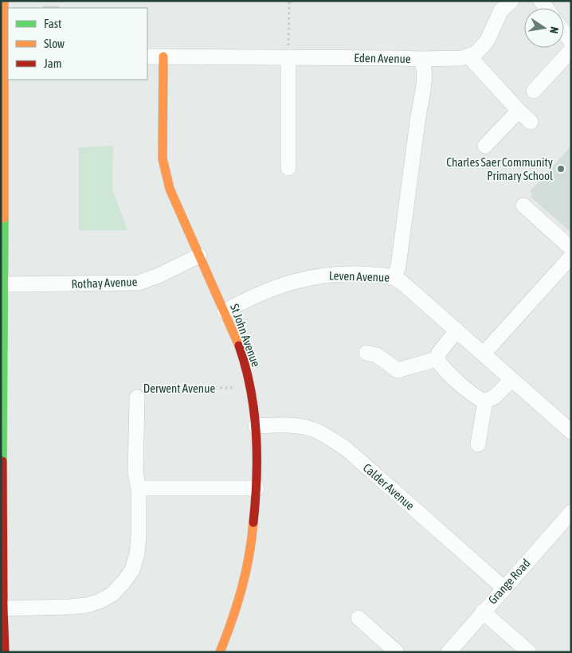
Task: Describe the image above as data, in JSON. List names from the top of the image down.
{
  "streets": {
    "street": [
      "Eden Avenue",
      "Leven Avenue",
      "Rothay Avenue",
      "St John Avenue",
      "Derwent Avenue",
      "Calder Avenue",
      "Grange Road"
    ]
  },
  "crossings": [
    ["Eden Avenue", "Leven Avenue"],
    ["Eden Avenue", "St John Avenue"],
    ["Leven Avenue", "St John Avenue"],
    ["Rothay Avenue", "St John Avenue"],
    ["St John Avenue", "Derwent Avenue"],
    ["St John Avenue", "Calder Avenue"],
    ["Calder Avenue", "Grange Road"]
  ],
  "places": ["Charles Saer Community Primary School"],
  "legend": ["Fast", "Slow", "Jam"],
  "north": "right"
}
